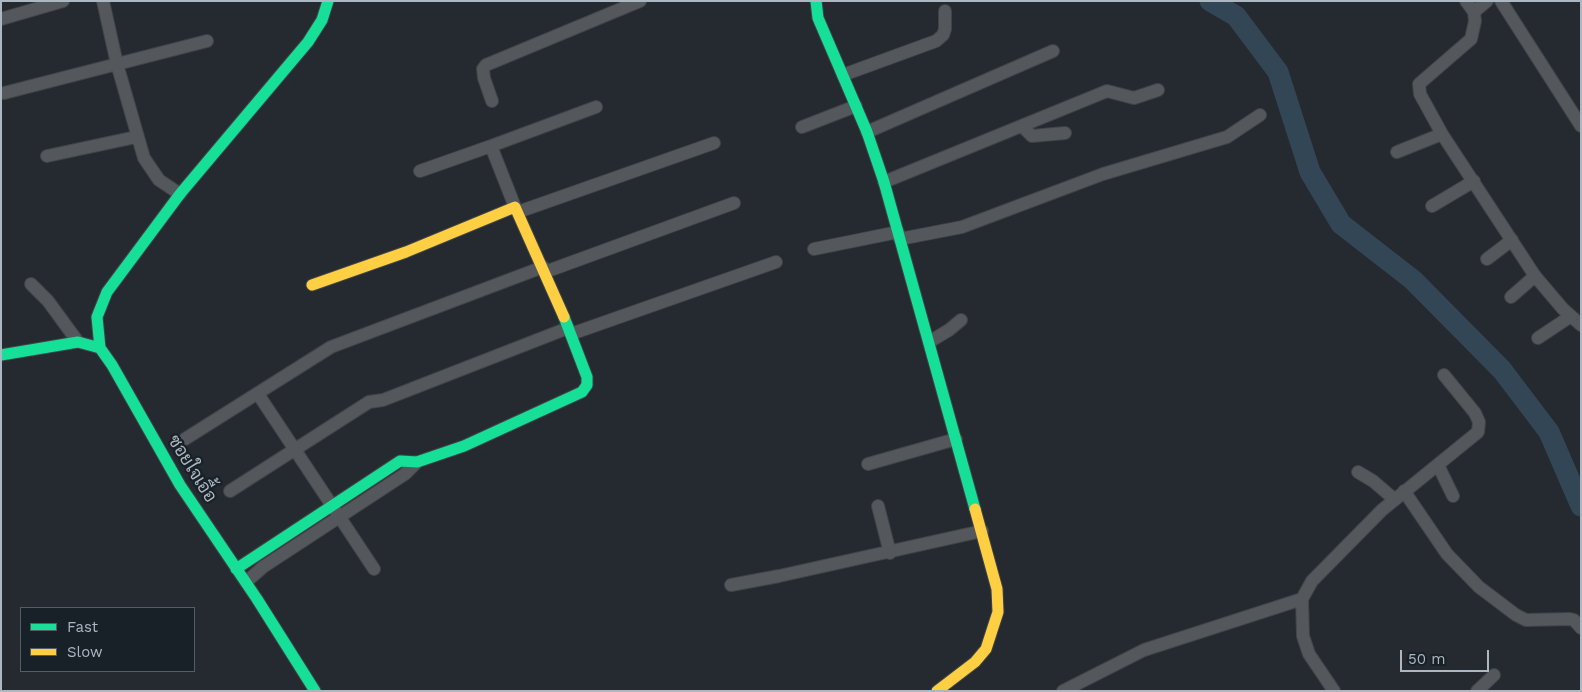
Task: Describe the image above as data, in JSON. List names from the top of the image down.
{
  "streets": {
    "street": ["ซอยใจเอื้อ"]
  },
  "legend": ["Fast", "Slow"],
  "scale_bar": "50 m"
}
